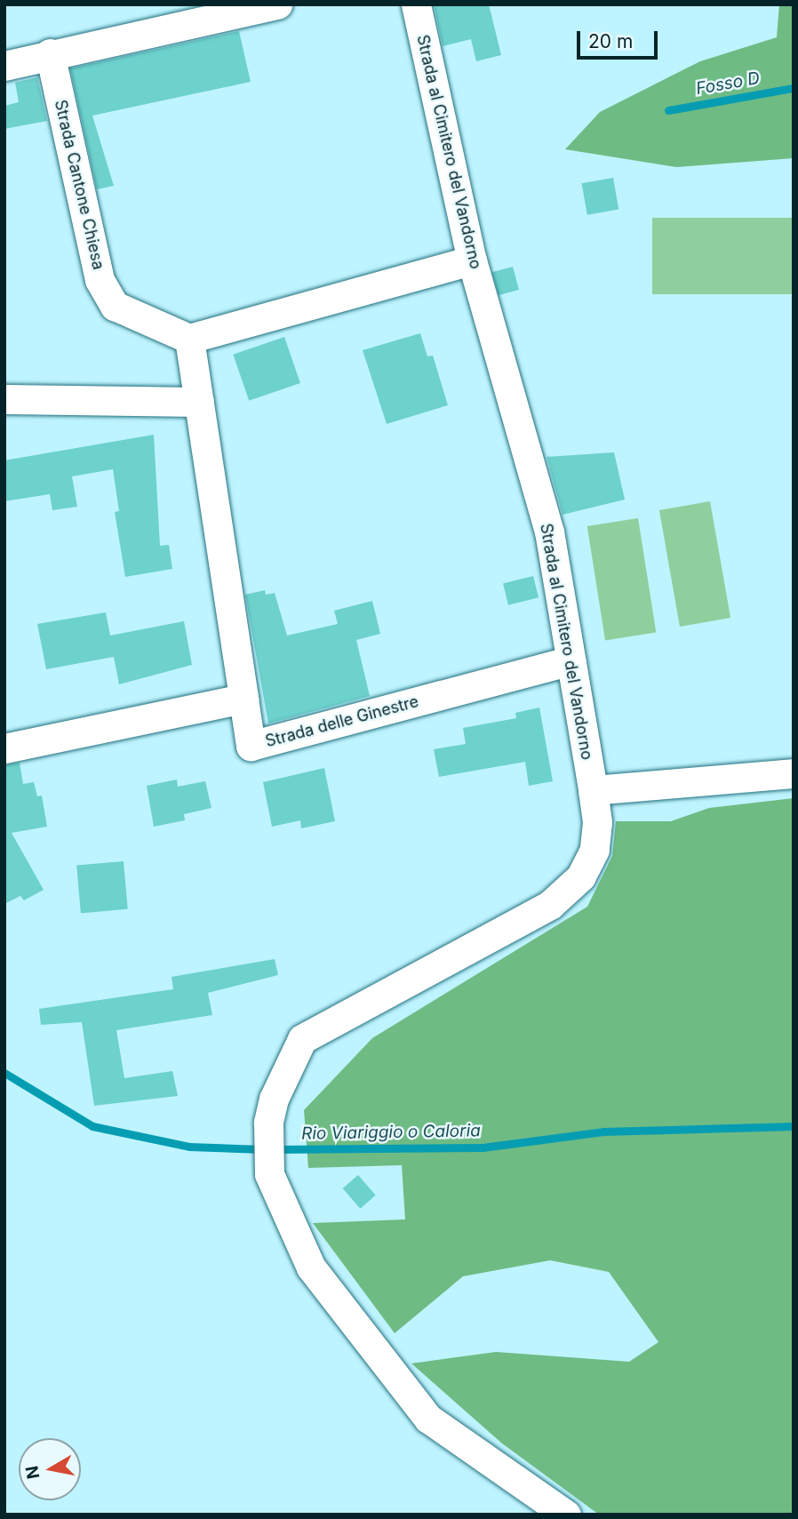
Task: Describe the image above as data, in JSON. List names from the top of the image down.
{
  "streets": {
    "street": ["Strada al Cimitero del Vandorno", "Strada Cantone Chiesa", "Strada delle Ginestre"]
  },
  "crossings": [
    ["Strada al Cimitero del Vandorno", "Strada delle Ginestre"]
  ],
  "water": ["Fosso D", "Rio Viariggio o Caloria"],
  "scale_bar": "20 m",
  "north": "left"
}
